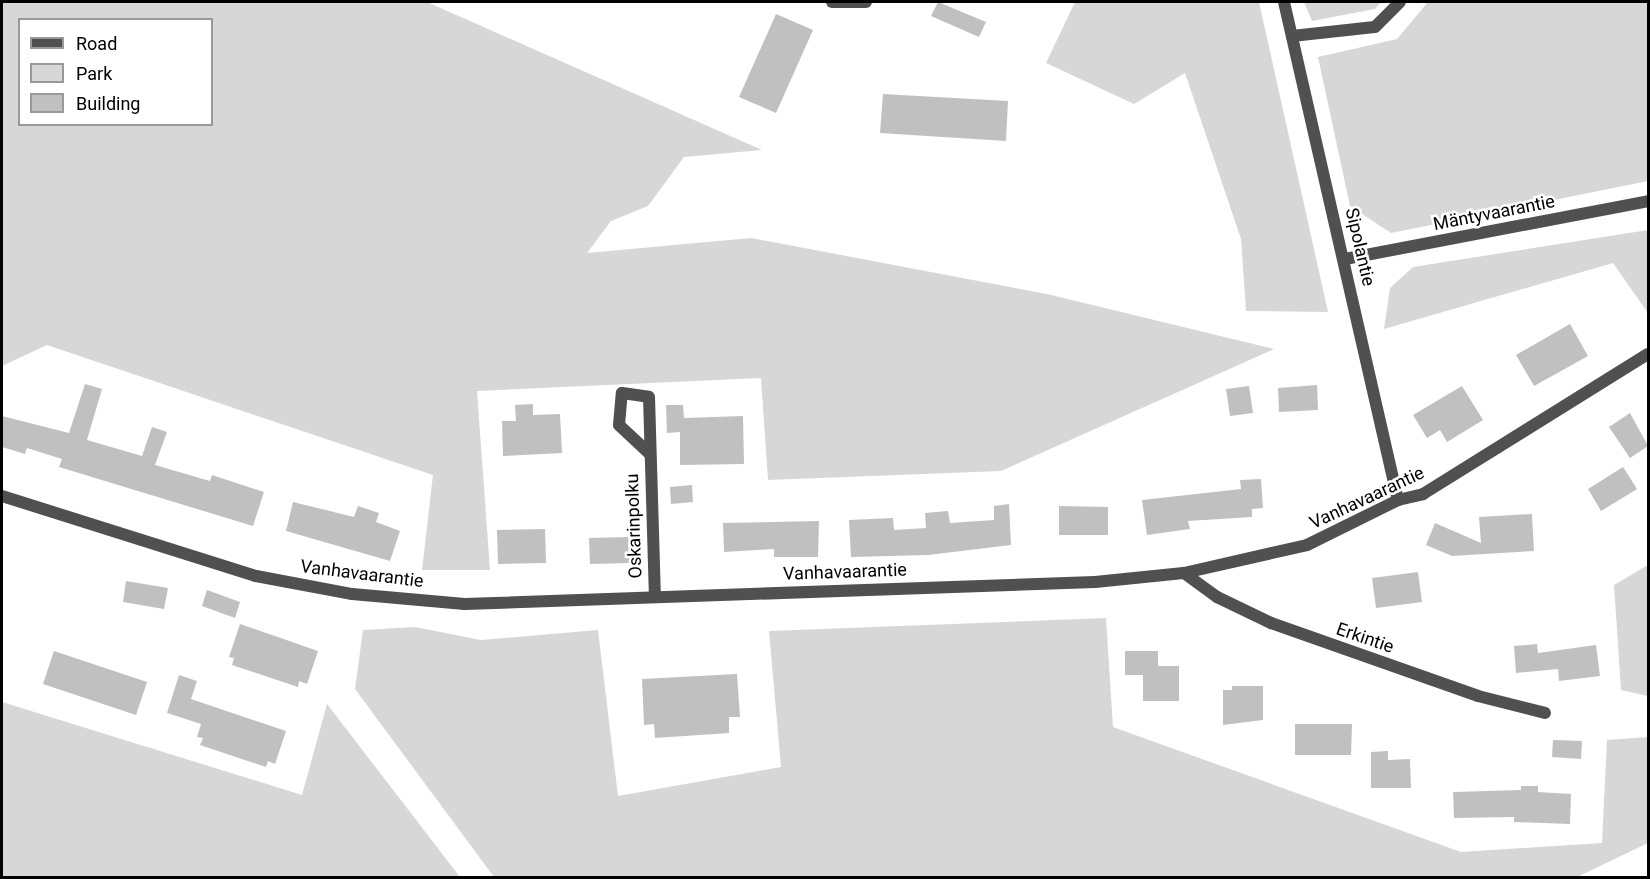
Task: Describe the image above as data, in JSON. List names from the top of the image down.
{
  "streets": {
    "street": [
      "Mäntyvaarantie",
      "Sipolantie",
      "Vanhavaarantie",
      "Oskarinpolku",
      "Erkintie"
    ]
  },
  "crossings": [
    ["Mäntyvaarantie", "Sipolantie"],
    ["Sipolantie", "Vanhavaarantie"],
    ["Vanhavaarantie", "Oskarinpolku"],
    ["Vanhavaarantie", "Erkintie"]
  ],
  "legend": ["Road", "Park", "Building"]
}
